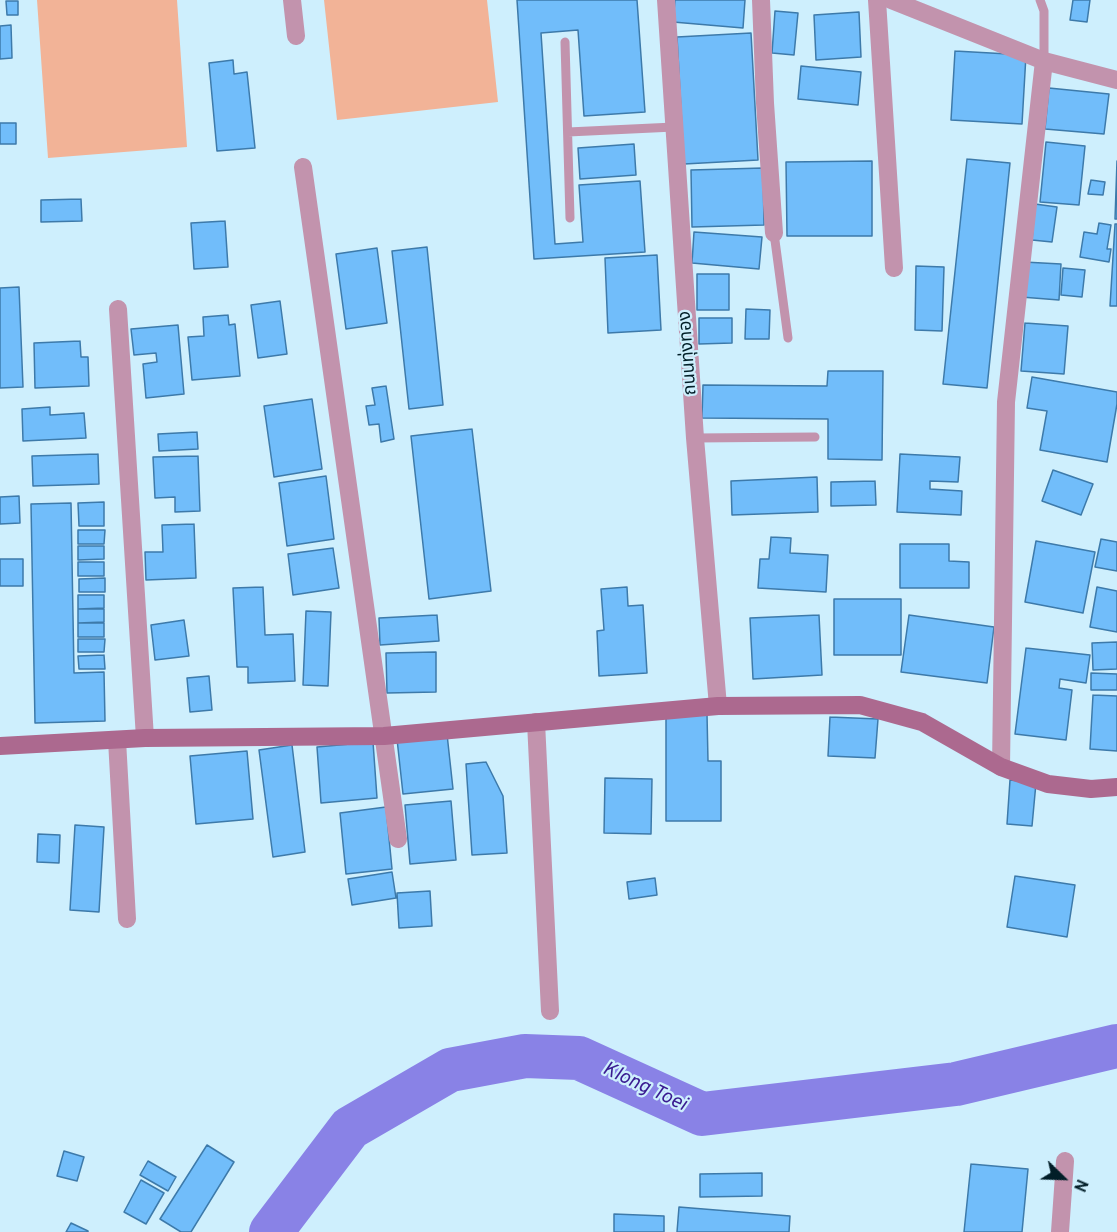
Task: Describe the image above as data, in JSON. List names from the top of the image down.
{
  "streets": {
    "street": ["ถนนทุ่งทอง"]
  },
  "water": ["Klong Toei"],
  "north": "bottom right"
}
